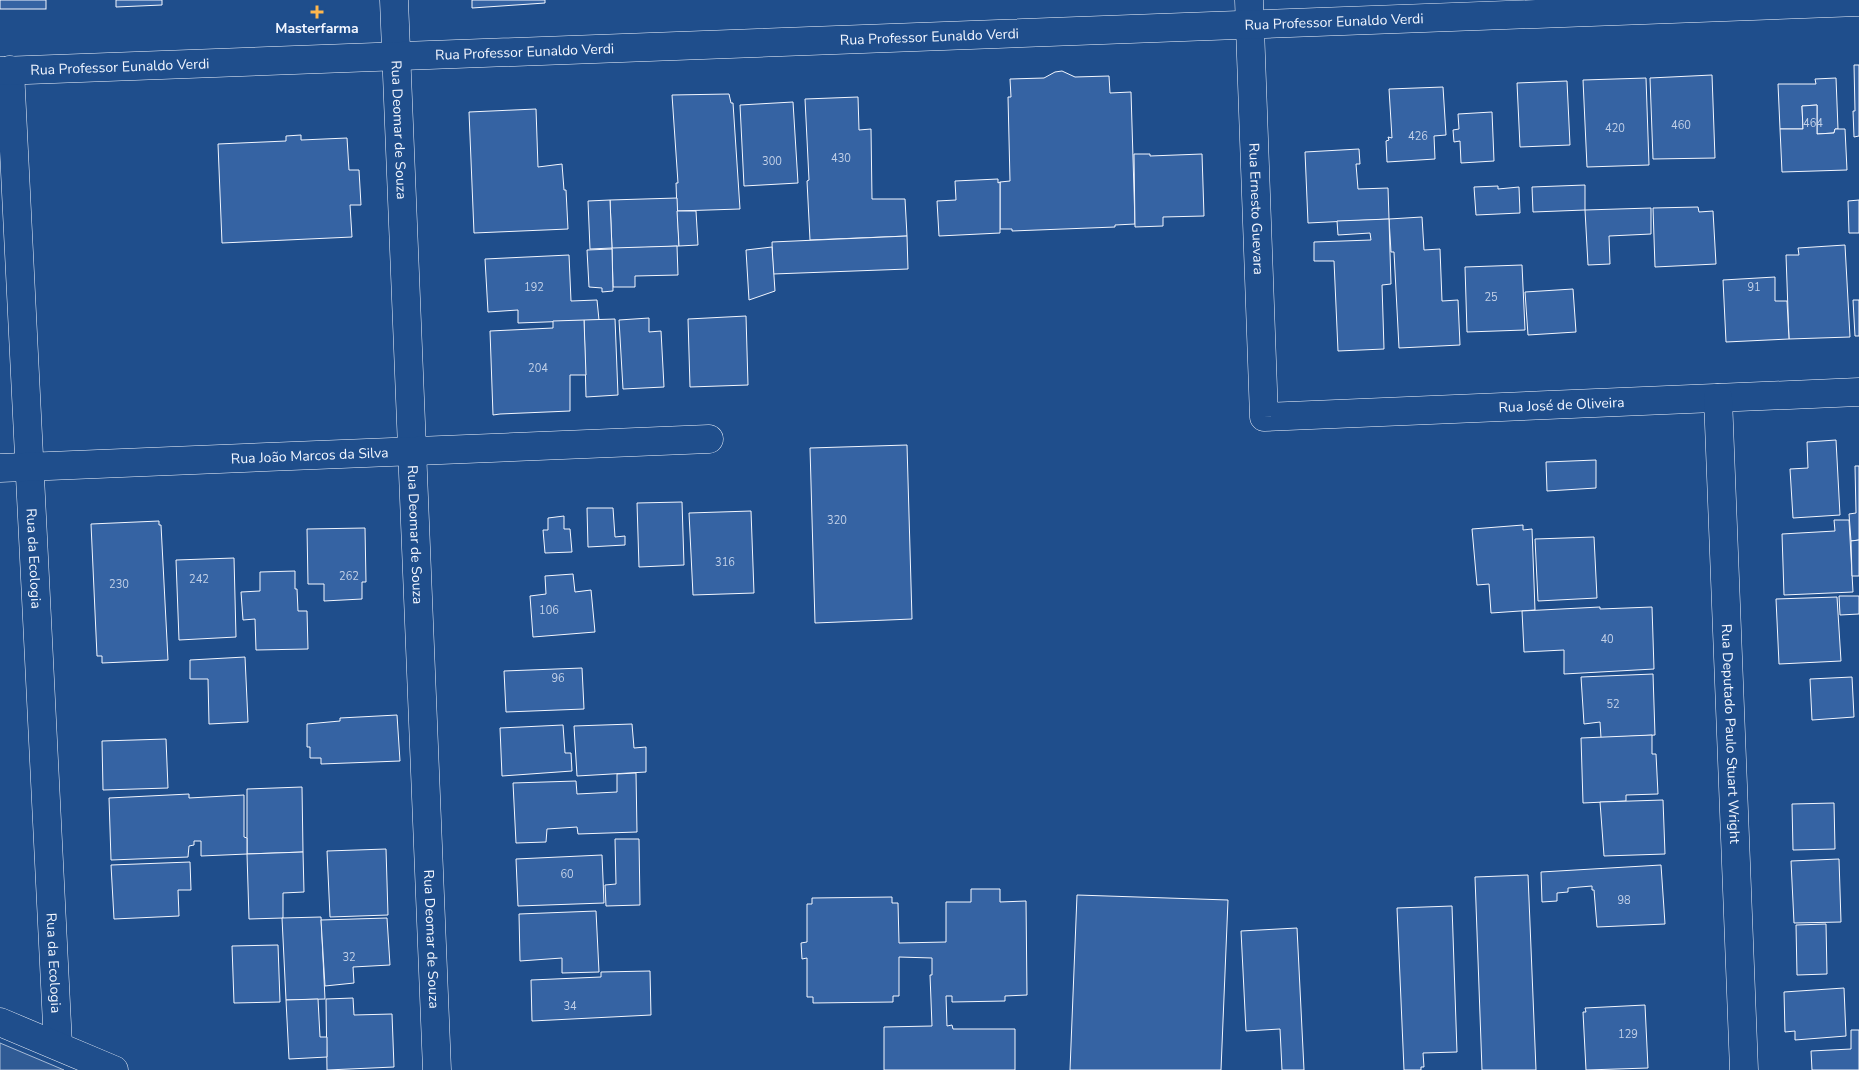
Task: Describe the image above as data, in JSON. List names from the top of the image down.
{
  "streets": {
    "street": [
      "Rua Professor Eunaldo Verdi",
      "Rua Deomar de Souza",
      "Rua Ernesto Guevara",
      "Rua José de Oliveira",
      "Rua João Marcos da Silva",
      "Rua da Ecologia",
      "Rua Deputado Paulo Stuart Wright"
    ]
  },
  "crossings": [
    ["Rua Professor Eunaldo Verdi", "Rua Deomar de Souza"],
    ["Rua Professor Eunaldo Verdi", "Rua Ernesto Guevara"],
    ["Rua Professor Eunaldo Verdi", "Rua da Ecologia"],
    ["Rua Deomar de Souza", "Rua João Marcos da Silva"],
    ["Rua Ernesto Guevara", "Rua José de Oliveira"],
    ["Rua José de Oliveira", "Rua Deputado Paulo Stuart Wright"],
    ["Rua João Marcos da Silva", "Rua da Ecologia"]
  ],
  "places": {
    "health": ["Masterfarma"]
  },
  "house_numbers": [
    "464",
    "460",
    "420",
    "426",
    "430",
    "300",
    "192",
    "91",
    "25",
    "204",
    "320",
    "316",
    "262",
    "242",
    "230",
    "106",
    "40",
    "96",
    "52",
    "60",
    "98",
    "32",
    "34",
    "129"
  ]
}
